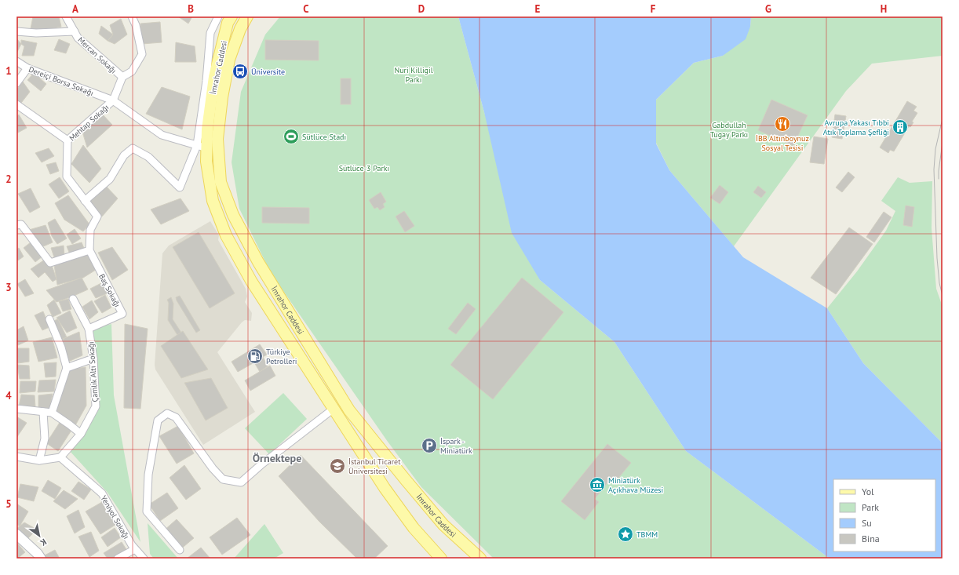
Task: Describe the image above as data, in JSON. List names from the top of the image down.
{
  "streets": {
    "main road": ["İmrahor Caddesi"],
    "street": [
      "Mercan Sokağı",
      "Dereiçi Borsa Sokağı",
      "Mehtap Sokağı",
      "Baş Sokağı",
      "Çamlık Altı Sokağı",
      "Yeniyol Sokağı"
    ]
  },
  "crossings": [
    ["İmrahor Caddesi", "Dereiçi Borsa Sokağı"],
    ["Dereiçi Borsa Sokağı", "Mehtap Sokağı"],
    ["Mehtap Sokağı", "Baş Sokağı"],
    ["Baş Sokağı", "Çamlık Altı Sokağı"],
    ["Çamlık Altı Sokağı", "Yeniyol Sokağı"]
  ],
  "districts": ["Örnektepe"],
  "parks": ["Nuri Killigil Parkı", "Gabdullah Tugay Parkı", "Sütlüce-3 Parkı"],
  "places": {
    "bus stop": ["Üniversite"],
    "restaurant": ["İBB Altınboynuz Sosyal Tesisi"],
    "building": ["Avrupa Yakası Tıbbi Atık Toplama Şefliği"],
    "sports": ["Sütlüce Stadı"],
    "fuel station": ["Türkiye Petrolleri"],
    "parking": ["İspark - Miniatürk"],
    "school or university": ["İstanbul Ticaret Üniversitesi"],
    "museum": ["Miniatürk Açıkhava Müzesi"],
    "place": ["TBMM"]
  },
  "legend": [
    "Yol",
    "Park",
    "Su",
    "Bina"
  ],
  "north": "bottom right",
  "grid": {
    "columns": [
      "A",
      "B",
      "C",
      "D",
      "E",
      "F",
      "G",
      "H"
    ],
    "rows": [
      "1",
      "2",
      "3",
      "4",
      "5"
    ]
  }
}
